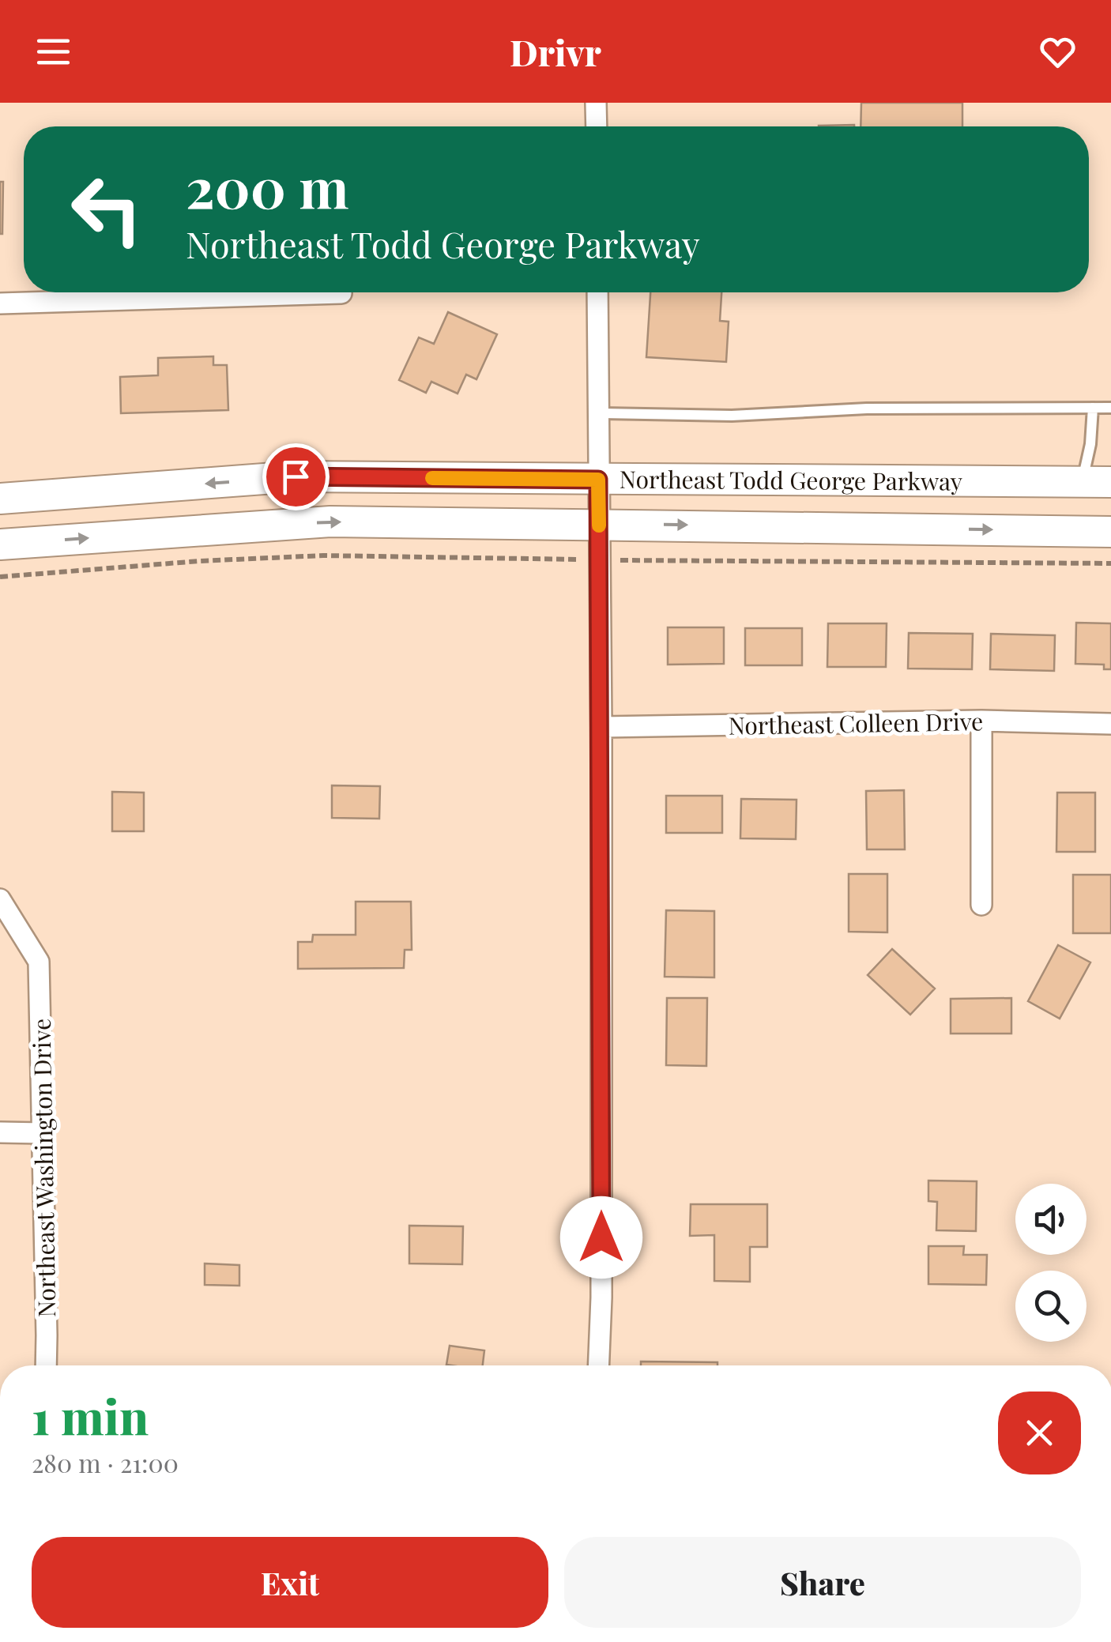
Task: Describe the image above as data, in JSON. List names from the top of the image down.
{
  "streets": {
    "main road": ["Northeast Todd George Parkway"],
    "street": ["Northeast Colleen Drive", "Northeast Washington Drive"]
  },
  "page": {
    "header": "Drivr",
    "turn": ["200 m", "Northeast Todd George Parkway"],
    "heading": ["1 min", "280 m · 21:00"],
    "buttons": ["Exit", "Share"]
  }
}
